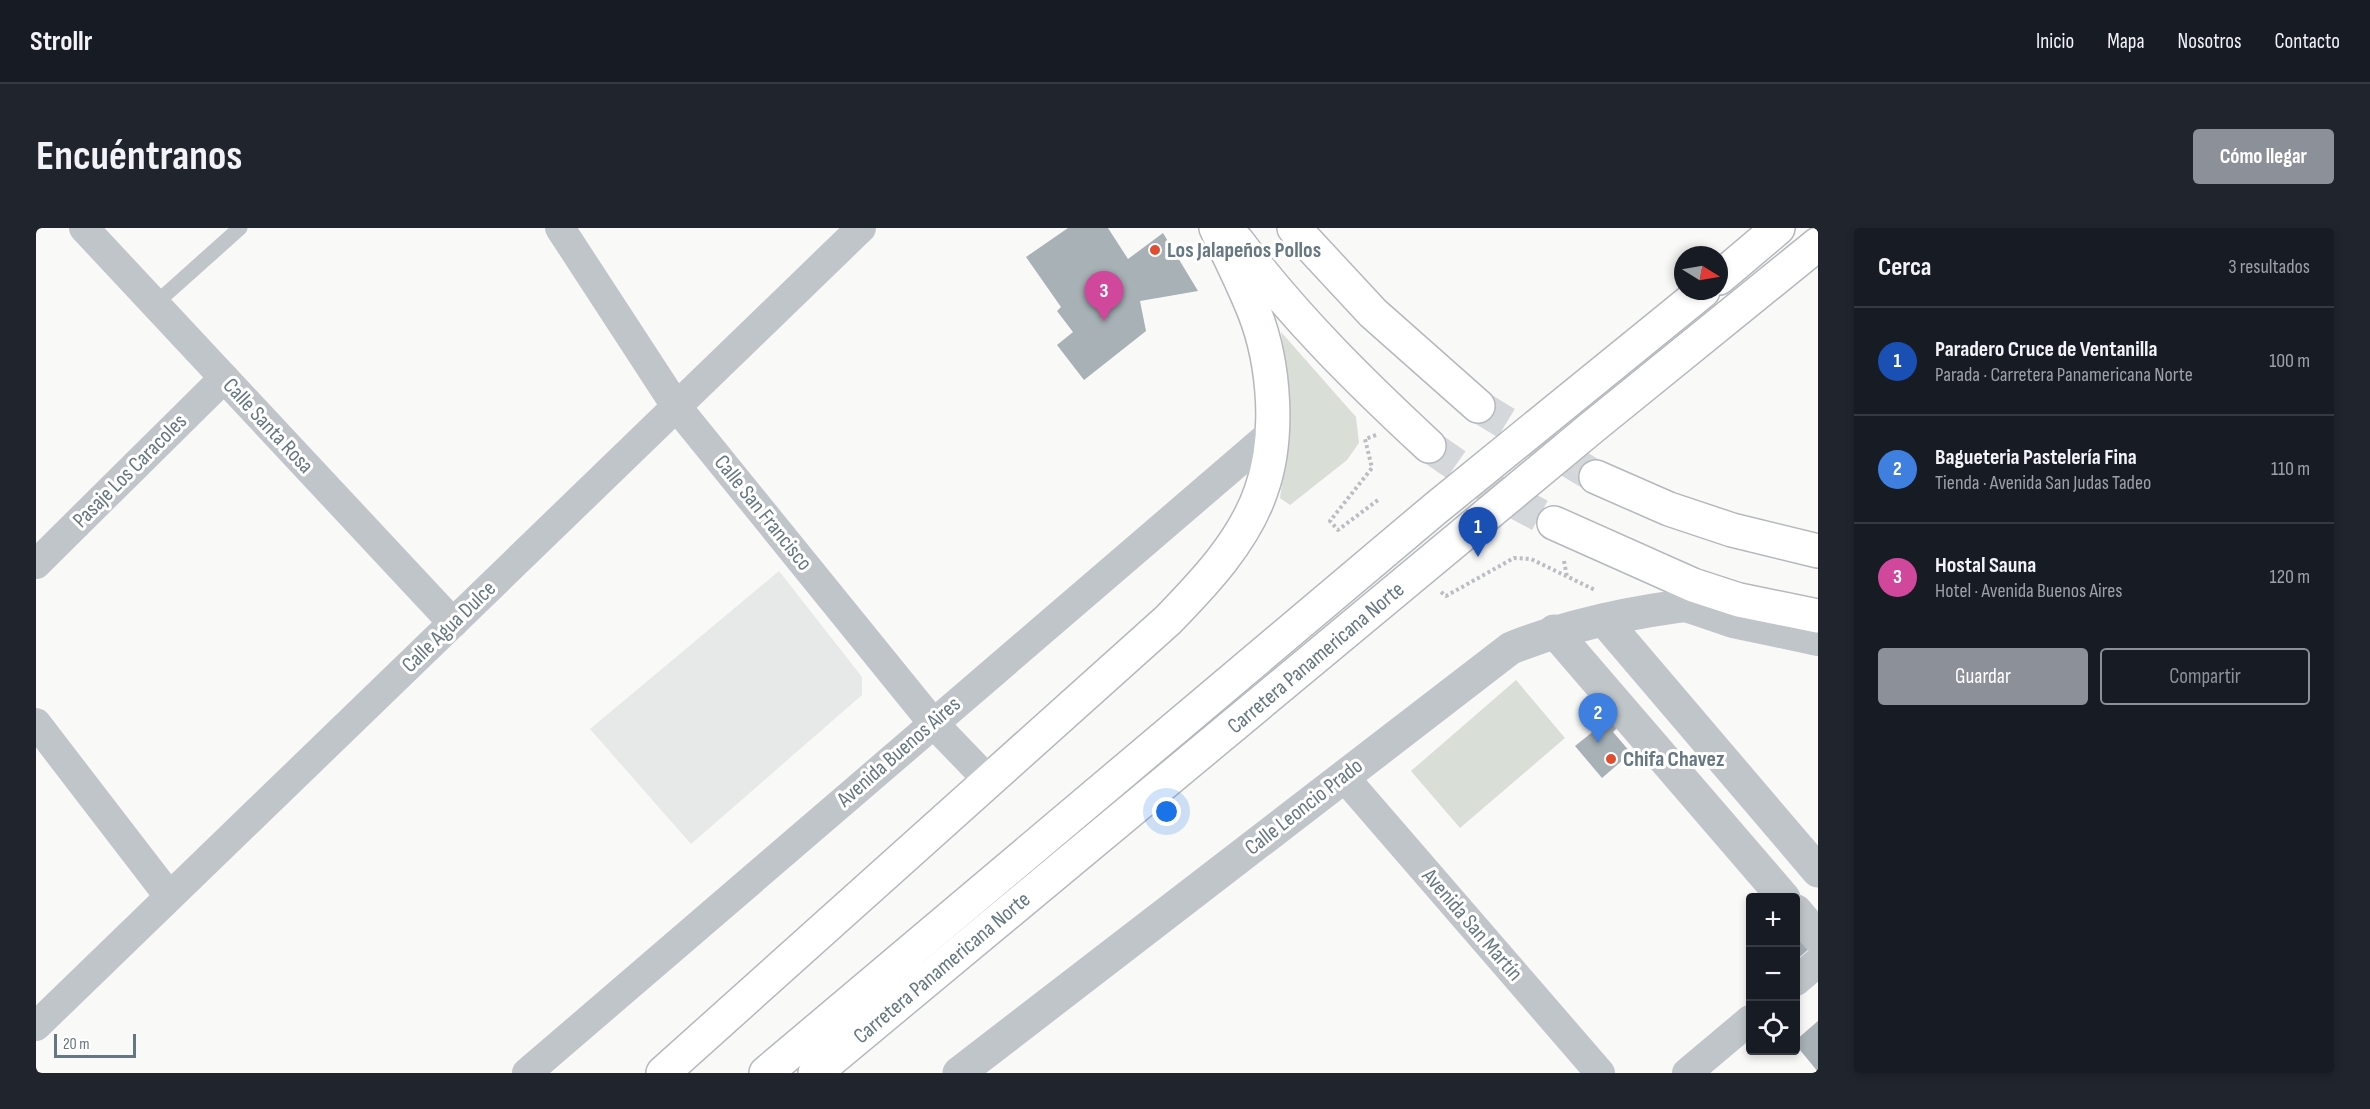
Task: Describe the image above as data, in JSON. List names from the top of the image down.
{
  "streets": {
    "highway": ["Carretera Panamericana Norte"],
    "street": [
      "Calle Santa Rosa",
      "Pasaje Los Caracoles",
      "Calle San Francisco",
      "Calle Agua Dulce",
      "Avenida Buenos Aires",
      "Calle Leoncio Prado",
      "Avenida San Martín"
    ]
  },
  "crossings": [
    ["Calle Santa Rosa", "Pasaje Los Caracoles"],
    ["Calle Santa Rosa", "Calle Agua Dulce"],
    ["Calle San Francisco", "Calle Agua Dulce"],
    ["Calle San Francisco", "Avenida Buenos Aires"],
    ["Calle Leoncio Prado", "Avenida San Martín"]
  ],
  "places": ["Los Jalapeños Pollos", "Chifa Chavez"],
  "scale_bar": "20 m",
  "north": "right",
  "page": {
    "header": "Strollr",
    "nav": [
      "Inicio",
      "Mapa",
      "Nosotros",
      "Contacto"
    ],
    "buttons": [
      "Cómo llegar",
      ["Guardar", "Compartir"]
    ],
    "title": "Encuéntranos",
    "heading": ["Cerca", "3 resultados"],
    "pins": ["3", "1", "2"],
    "list": [
      {
        "mark": "1",
        "name": "Paradero Cruce de Ventanilla",
        "note": "Parada · Carretera Panamericana Norte",
        "value": "100 m"
      },
      {
        "mark": "2",
        "name": "Bagueteria Pastelería Fina",
        "note": "Tienda · Avenida San Judas Tadeo",
        "value": "110 m"
      },
      {
        "mark": "3",
        "name": "Hostal Sauna",
        "note": "Hotel · Avenida Buenos Aires",
        "value": "120 m"
      }
    ],
    "map_buttons": ["+", "−"],
    "scale": "20 m"
  }
}
